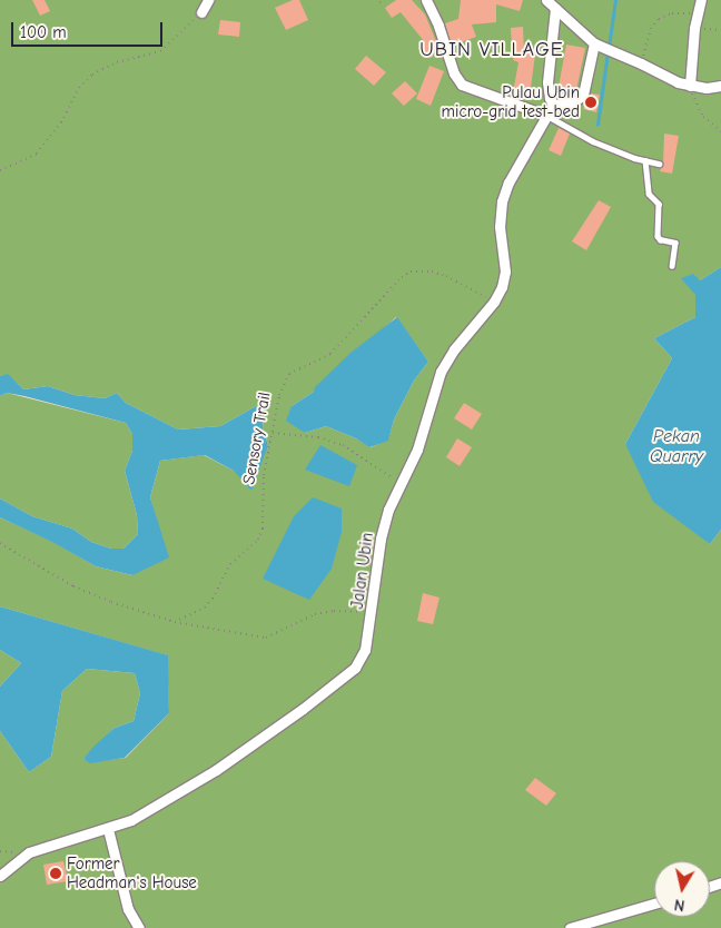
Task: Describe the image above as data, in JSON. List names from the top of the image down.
{
  "streets": {
    "street": ["Jalan Ubin"],
    "path": ["Sensory Trail"]
  },
  "crossings": [
    ["Sensory Trail", "Jalan Ubin"]
  ],
  "districts": ["UBIN VILLAGE"],
  "water": ["Pekan Quarry"],
  "places": ["Pulau Ubin micro-grid test-bed", "Former Headman's House"],
  "scale_bar": "100 m",
  "north": "bottom"
}
